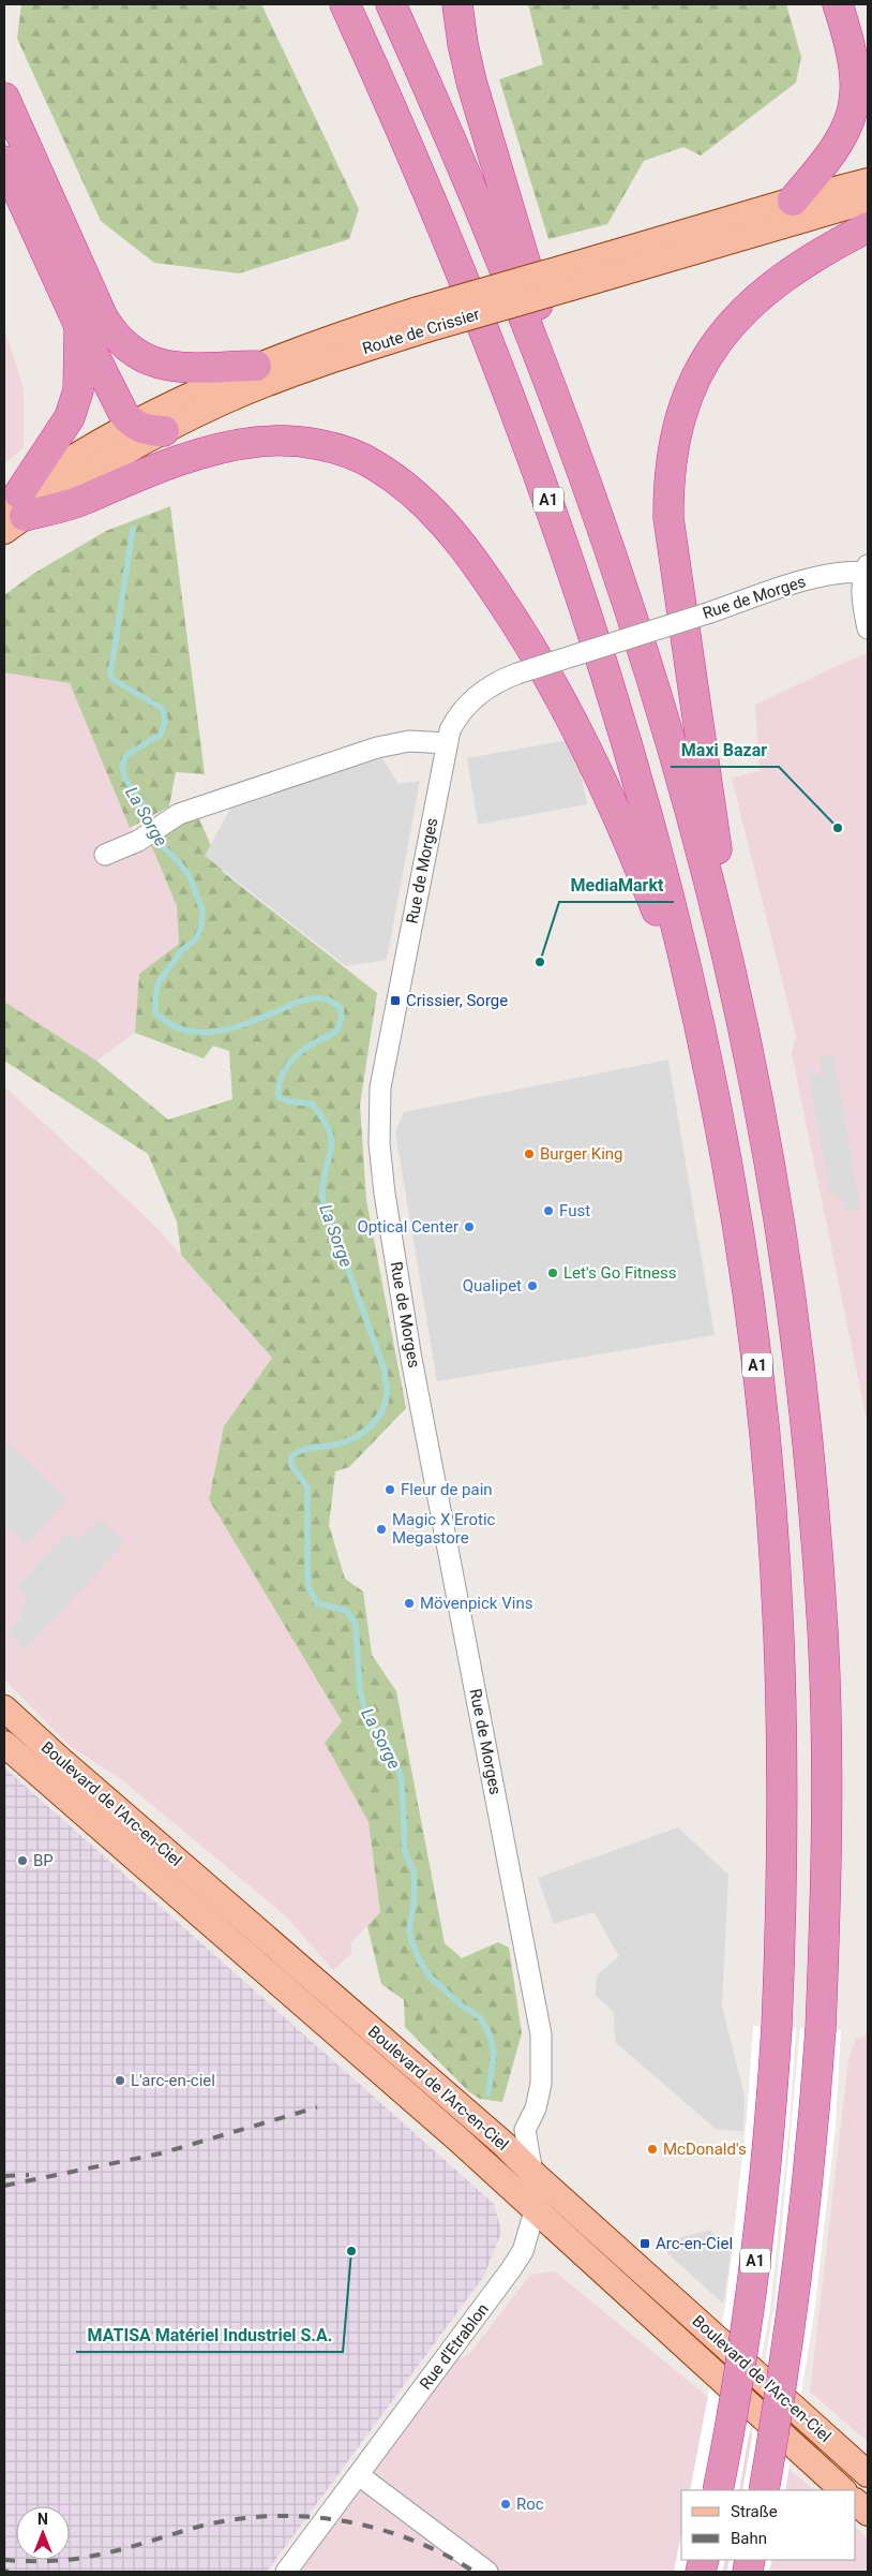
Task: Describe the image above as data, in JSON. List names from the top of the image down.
{
  "streets": {
    "highway": ["A1"],
    "main road": ["Route de Crissier", "Boulevard de l'Arc-en-Ciel"],
    "street": ["Rue de Morges", "Rue d'Etrablon"]
  },
  "crossings": [
    ["Boulevard de l'Arc-en-Ciel", "Rue d'Etrablon"]
  ],
  "water": ["La Sorge"],
  "places": {
    "other": [
      "Maxi Bazar",
      "MediaMarkt",
      "Burger King",
      "Fust",
      "Optical Center",
      "Let's Go Fitness",
      "Qualipet",
      "Fleur de pain",
      "Magic X Erotic Megastore",
      "Mövenpick Vins",
      "BP",
      "L'arc-en-ciel",
      "McDonald's",
      "MATISA Matériel Industriel S.A.",
      "Roc"
    ],
    "transit": ["Crissier, Sorge", "Arc-en-Ciel"]
  },
  "legend": ["Straße", "Bahn"],
  "north": "top"
}
